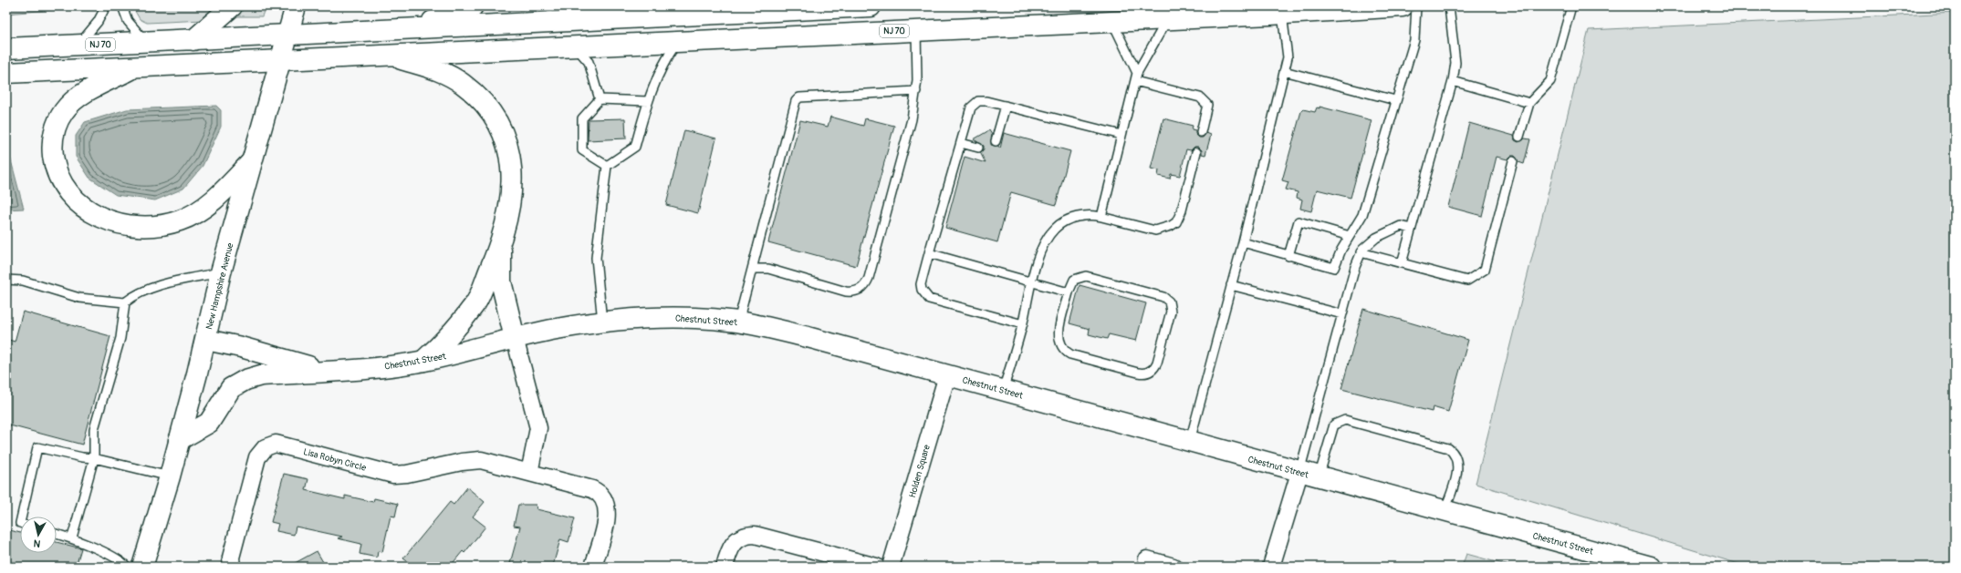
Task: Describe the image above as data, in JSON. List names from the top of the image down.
{
  "streets": {
    "main road": ["NJ 70", "New Hampshire Avenue", "Chestnut Street"],
    "street": ["Lisa Robyn Circle", "Holden Square"]
  },
  "crossings": [
    ["NJ 70", "New Hampshire Avenue"],
    ["New Hampshire Avenue", "Chestnut Street"],
    ["Chestnut Street", "Holden Square"]
  ],
  "north": "bottom"
}
